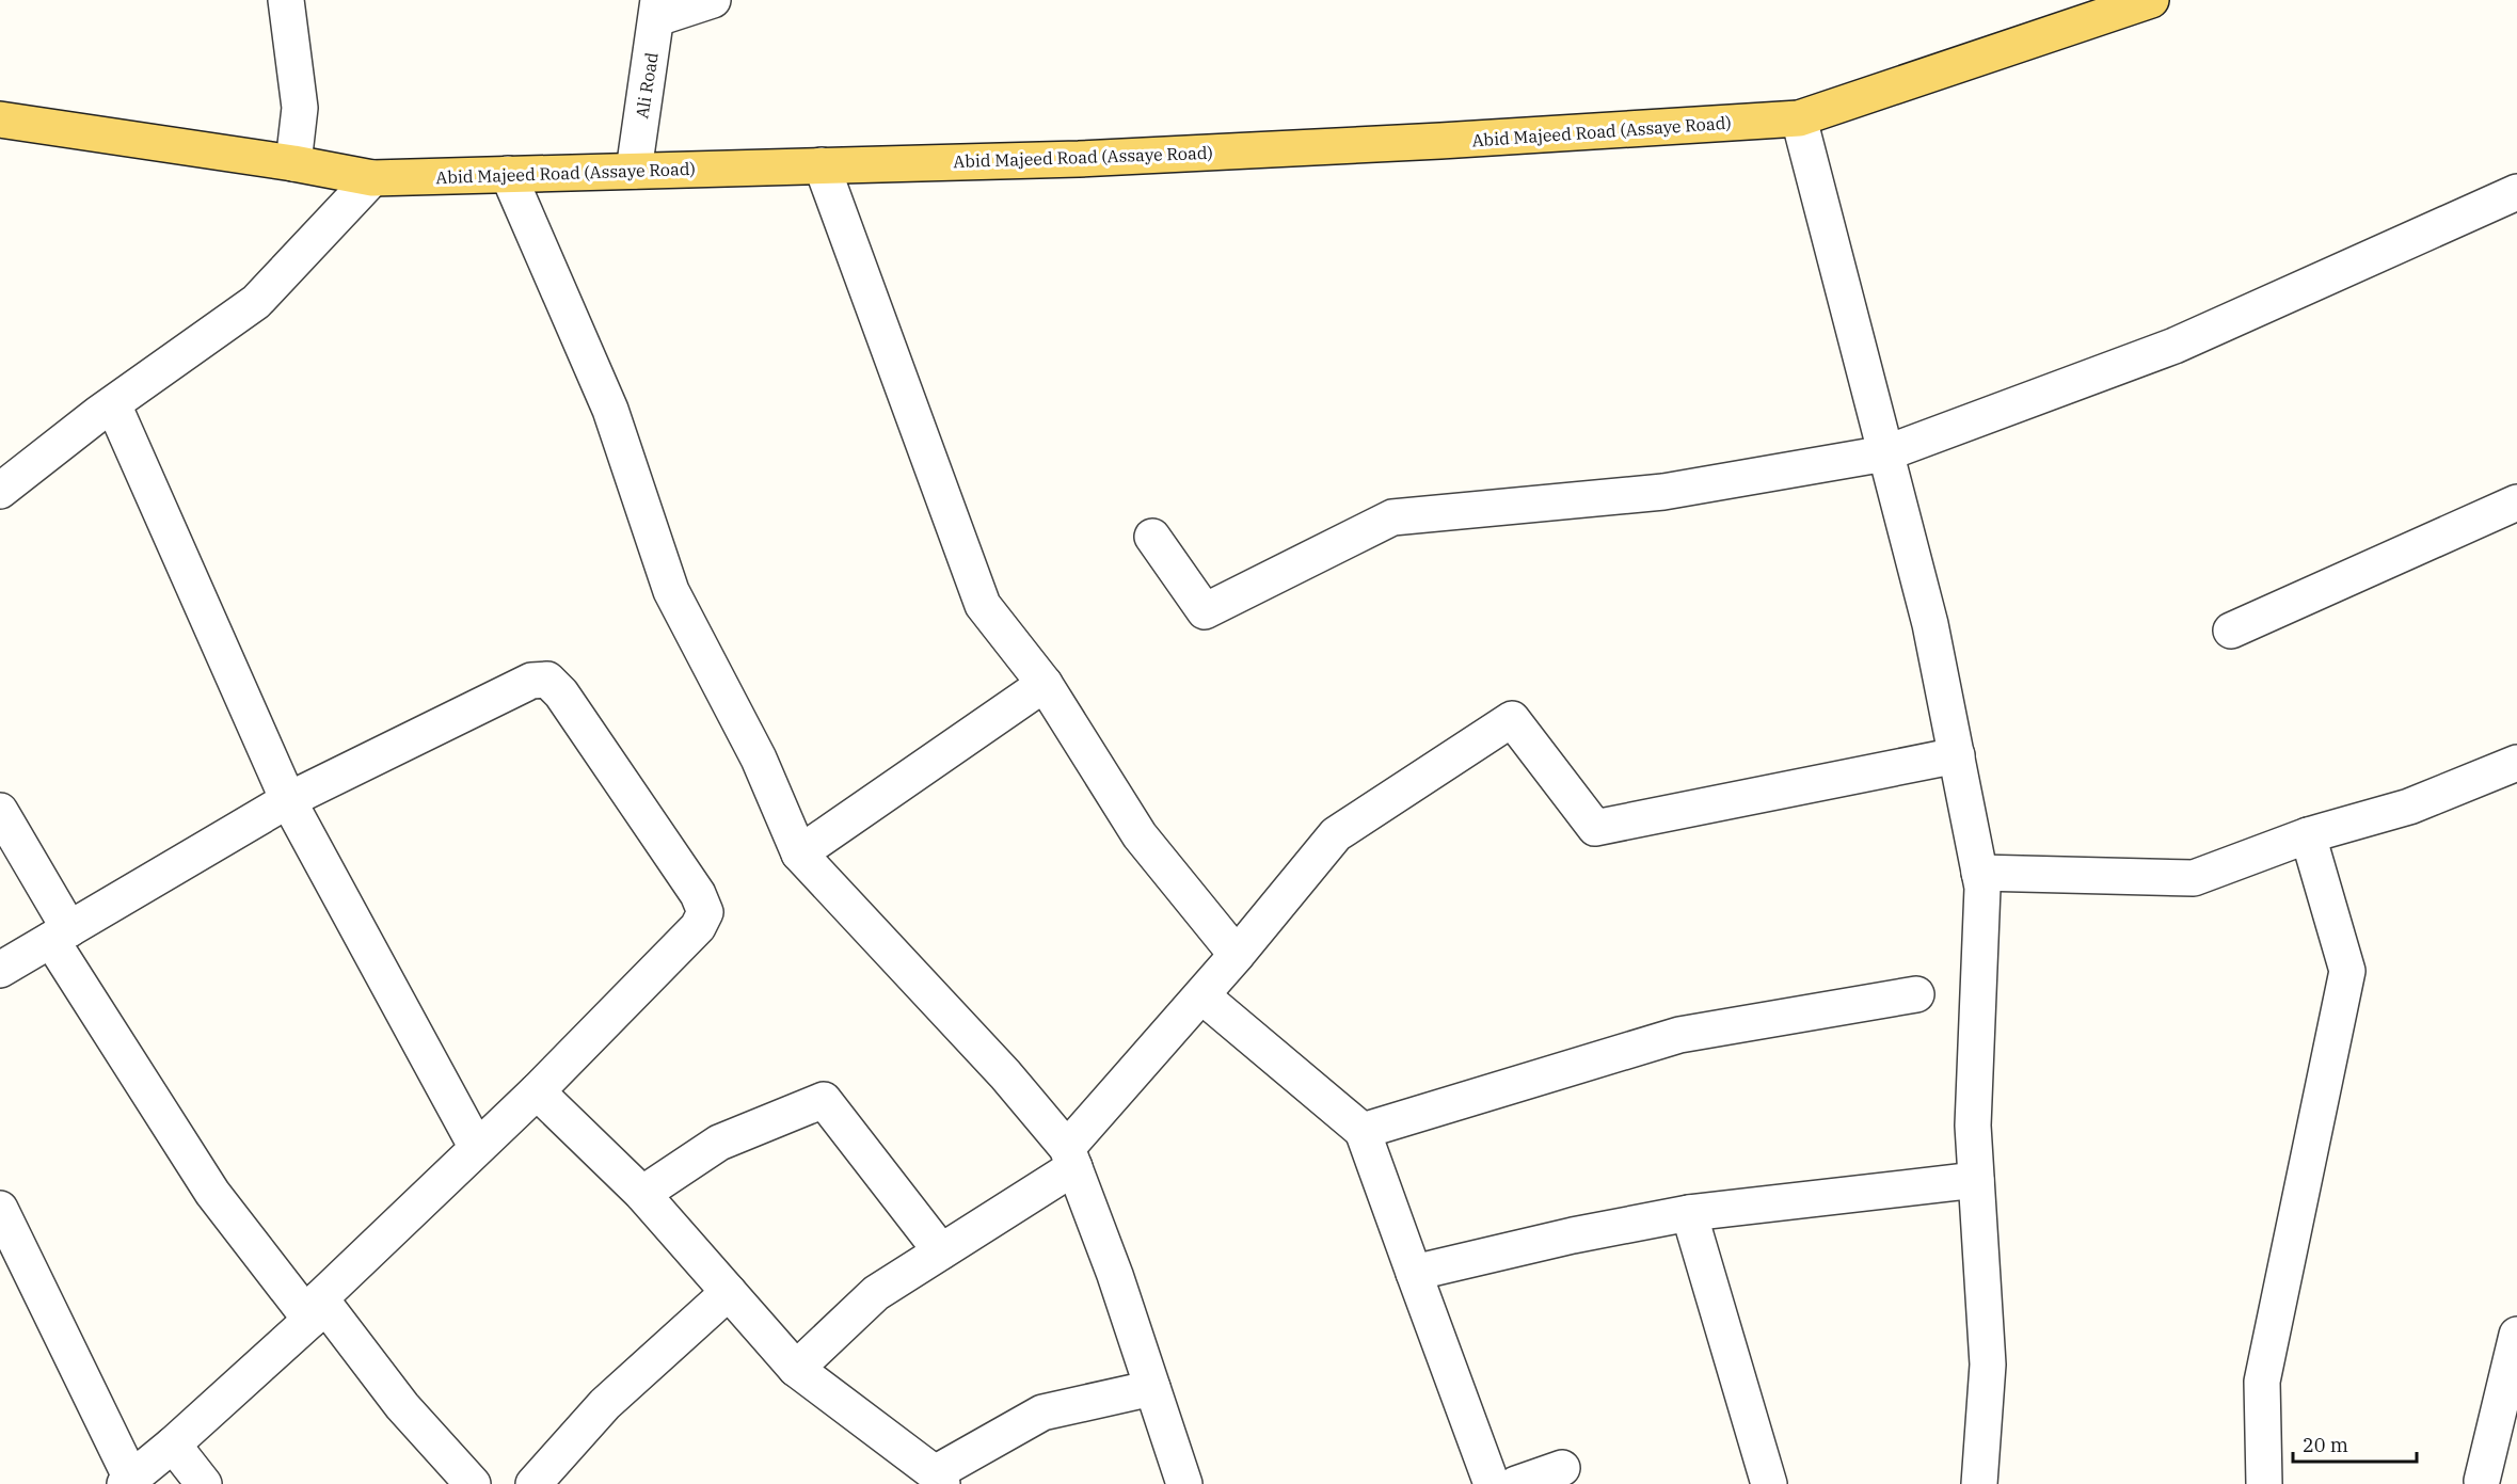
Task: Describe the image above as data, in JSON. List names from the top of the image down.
{
  "streets": {
    "main road": ["Abid Majeed Road (Assaye Road)"],
    "street": ["Ali Road"]
  },
  "crossings": [
    ["Ali Road", "Abid Majeed Road (Assaye Road)"]
  ],
  "scale_bar": "20 m"
}
